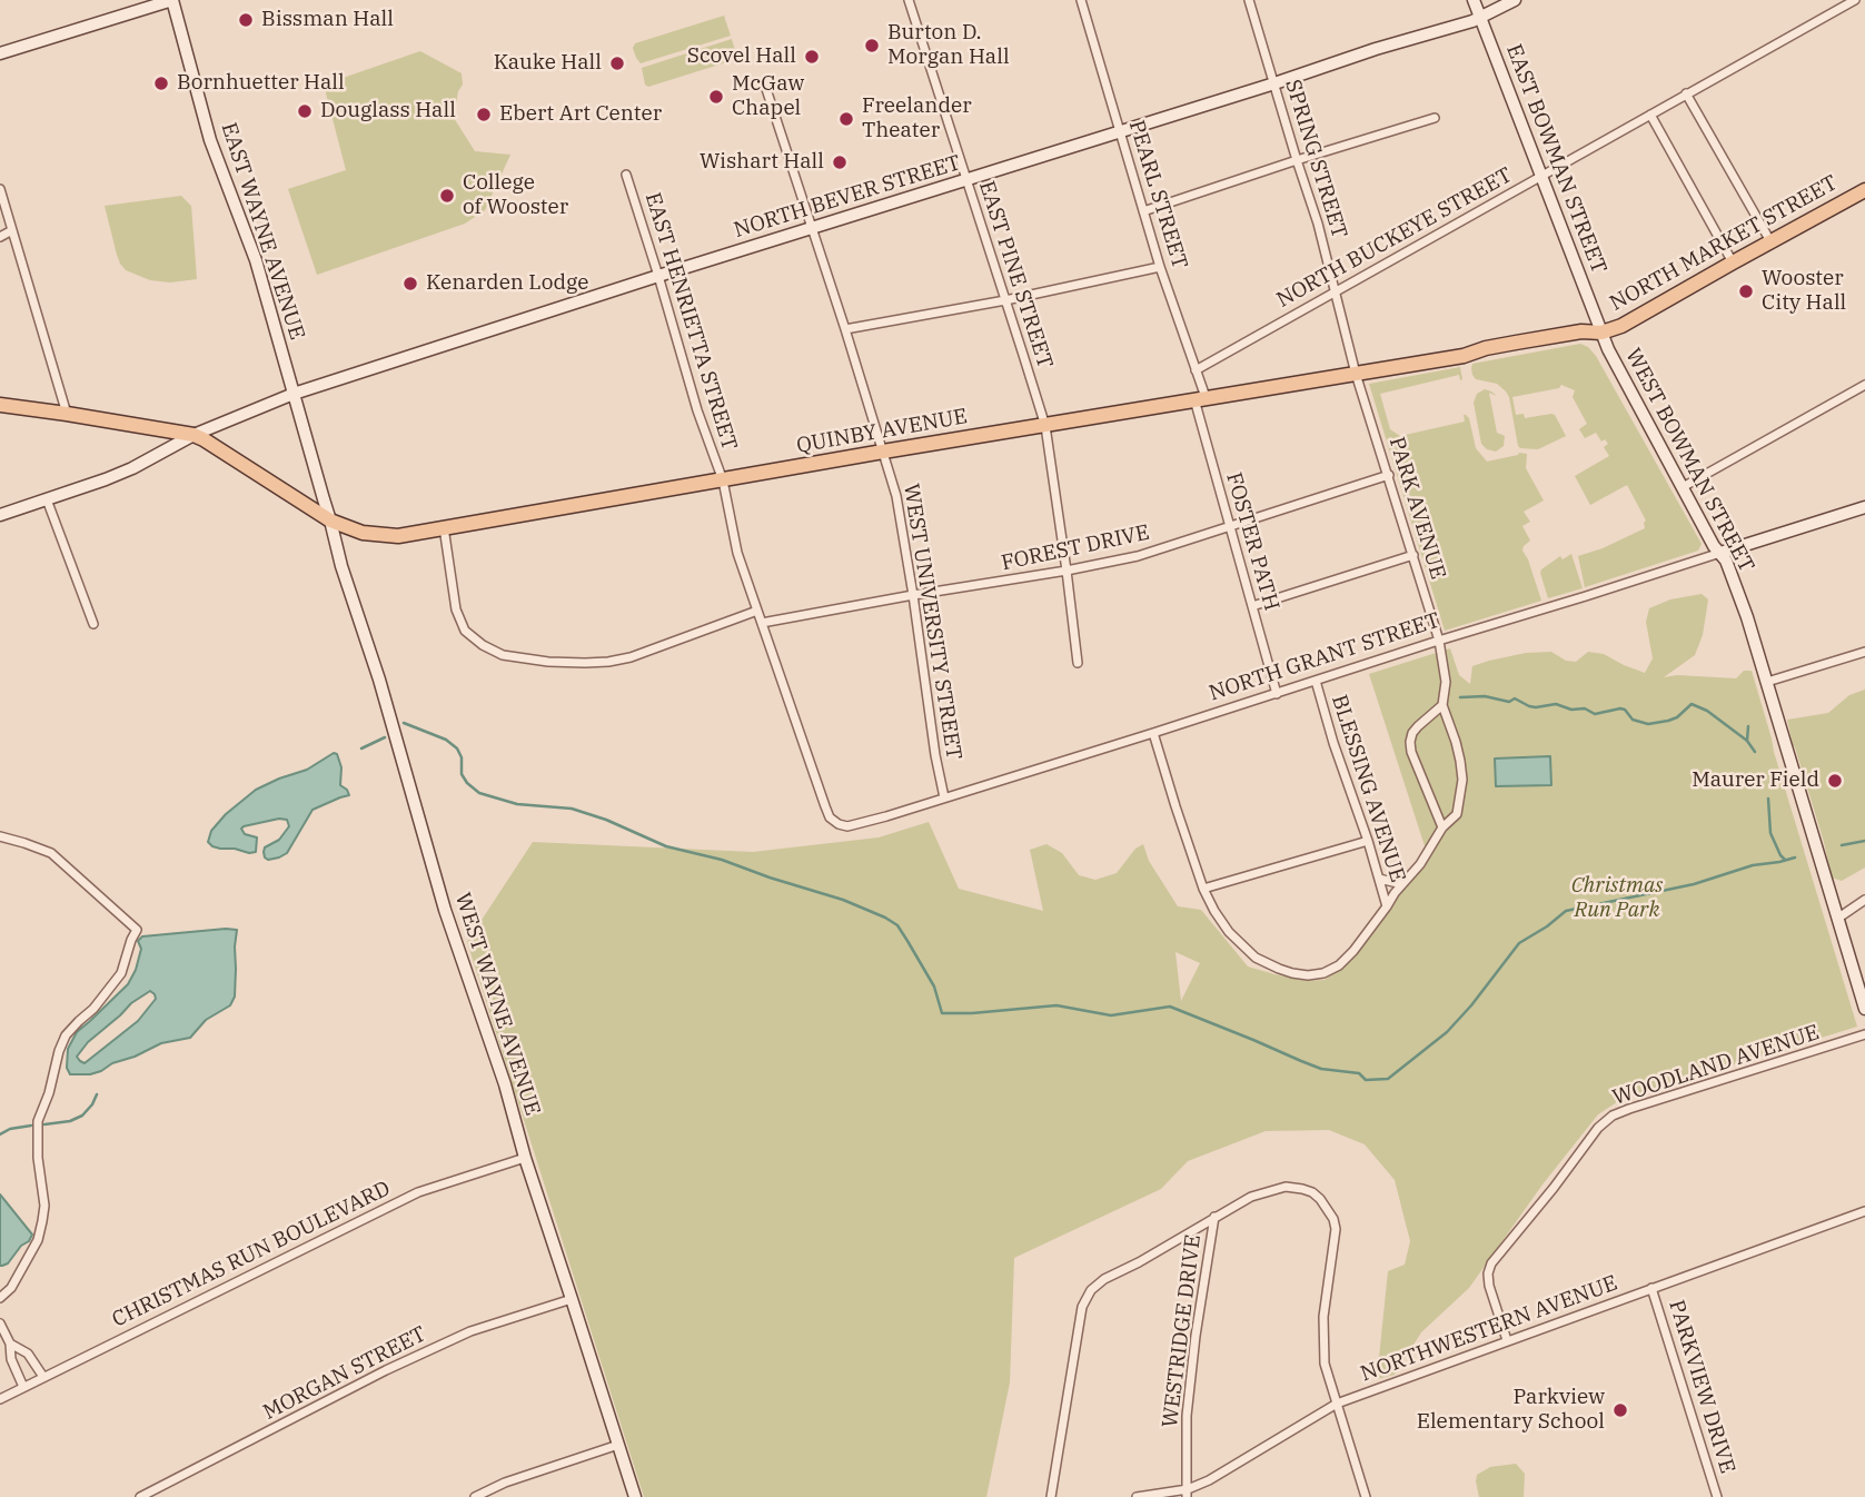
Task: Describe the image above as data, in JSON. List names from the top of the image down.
{
  "streets": {
    "main road": ["NORTH MARKET STREET", "QUINBY AVENUE"],
    "street": [
      "SPRING STREET",
      "EAST BOWMAN STREET",
      "PEARL STREET",
      "NORTH BEVER STREET",
      "EAST WAYNE AVENUE",
      "NORTH BUCKEYE STREET",
      "EAST PINE STREET",
      "EAST HENRIETTA STREET",
      "WEST BOWMAN STREET",
      "PARK AVENUE",
      "FOSTER PATH",
      "FOREST DRIVE",
      "WEST UNIVERSITY STREET",
      "NORTH GRANT STREET",
      "BLESSING AVENUE",
      "WEST WAYNE AVENUE",
      "WOODLAND AVENUE",
      "CHRISTMAS RUN BOULEVARD",
      "NORTHWESTERN AVENUE",
      "WESTRIDGE DRIVE",
      "MORGAN STREET",
      "PARKVIEW DRIVE"
    ]
  },
  "crossings": [
    ["SPRING STREET", "NORTH BEVER STREET"],
    ["SPRING STREET", "NORTH BUCKEYE STREET"],
    ["SPRING STREET", "QUINBY AVENUE"],
    ["SPRING STREET", "PARK AVENUE"],
    ["EAST BOWMAN STREET", "NORTH BEVER STREET"],
    ["EAST BOWMAN STREET", "NORTH BUCKEYE STREET"],
    ["EAST BOWMAN STREET", "NORTH MARKET STREET"],
    ["EAST BOWMAN STREET", "QUINBY AVENUE"],
    ["EAST BOWMAN STREET", "WEST BOWMAN STREET"],
    ["PEARL STREET", "NORTH BEVER STREET"],
    ["PEARL STREET", "NORTH BUCKEYE STREET"],
    ["PEARL STREET", "QUINBY AVENUE"],
    ["PEARL STREET", "FOSTER PATH"],
    ["NORTH BEVER STREET", "EAST WAYNE AVENUE"],
    ["NORTH BEVER STREET", "EAST PINE STREET"],
    ["NORTH BEVER STREET", "EAST HENRIETTA STREET"],
    ["NORTH BEVER STREET", "QUINBY AVENUE"],
    ["NORTH BEVER STREET", "WEST UNIVERSITY STREET"],
    ["EAST WAYNE AVENUE", "QUINBY AVENUE"],
    ["EAST WAYNE AVENUE", "WEST WAYNE AVENUE"],
    ["NORTH MARKET STREET", "QUINBY AVENUE"],
    ["NORTH MARKET STREET", "WEST BOWMAN STREET"],
    ["EAST PINE STREET", "QUINBY AVENUE"],
    ["EAST PINE STREET", "FOREST DRIVE"],
    ["EAST HENRIETTA STREET", "QUINBY AVENUE"],
    ["EAST HENRIETTA STREET", "FOREST DRIVE"],
    ["EAST HENRIETTA STREET", "NORTH GRANT STREET"],
    ["QUINBY AVENUE", "WEST BOWMAN STREET"],
    ["QUINBY AVENUE", "PARK AVENUE"],
    ["QUINBY AVENUE", "FOSTER PATH"],
    ["QUINBY AVENUE", "WEST UNIVERSITY STREET"],
    ["QUINBY AVENUE", "WEST WAYNE AVENUE"],
    ["WEST BOWMAN STREET", "NORTH GRANT STREET"],
    ["PARK AVENUE", "FOREST DRIVE"],
    ["PARK AVENUE", "NORTH GRANT STREET"],
    ["PARK AVENUE", "BLESSING AVENUE"],
    ["FOSTER PATH", "FOREST DRIVE"],
    ["FOSTER PATH", "NORTH GRANT STREET"],
    ["FOREST DRIVE", "WEST UNIVERSITY STREET"],
    ["FOREST DRIVE", "NORTH GRANT STREET"],
    ["WEST UNIVERSITY STREET", "NORTH GRANT STREET"],
    ["NORTH GRANT STREET", "BLESSING AVENUE"],
    ["WEST WAYNE AVENUE", "CHRISTMAS RUN BOULEVARD"],
    ["WEST WAYNE AVENUE", "MORGAN STREET"],
    ["WOODLAND AVENUE", "NORTHWESTERN AVENUE"],
    ["NORTHWESTERN AVENUE", "WESTRIDGE DRIVE"],
    ["NORTHWESTERN AVENUE", "PARKVIEW DRIVE"]
  ],
  "parks": ["Christmas Run Park"],
  "places": [
    "Bissman Hall",
    "Burton D. Morgan Hall",
    "Scovel Hall",
    "Kauke Hall",
    "Bornhuetter Hall",
    "McGaw Chapel",
    "Douglass Hall",
    "Ebert Art Center",
    "Freelander Theater",
    "Wishart Hall",
    "College of Wooster",
    "Kenarden Lodge",
    "Wooster City Hall",
    "Maurer Field",
    "Parkview Elementary School"
  ]
}
